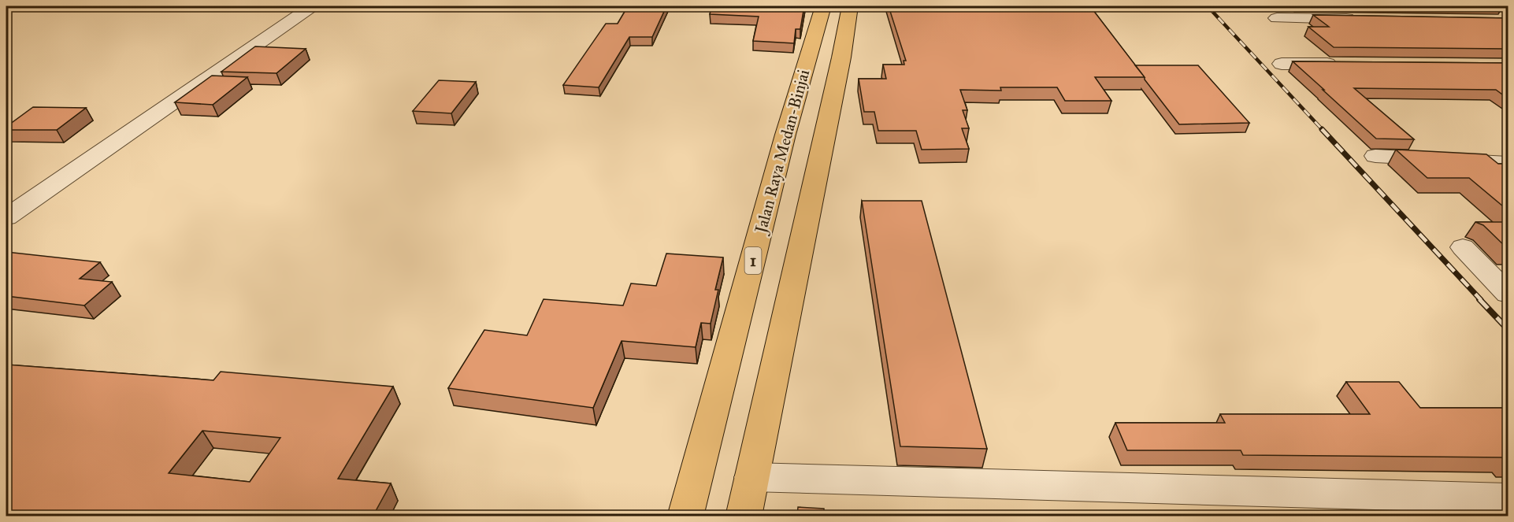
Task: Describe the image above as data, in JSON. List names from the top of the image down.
{
  "streets": {
    "main road": ["Jalan Raya Medan-Binjai", "1"]
  }
}
